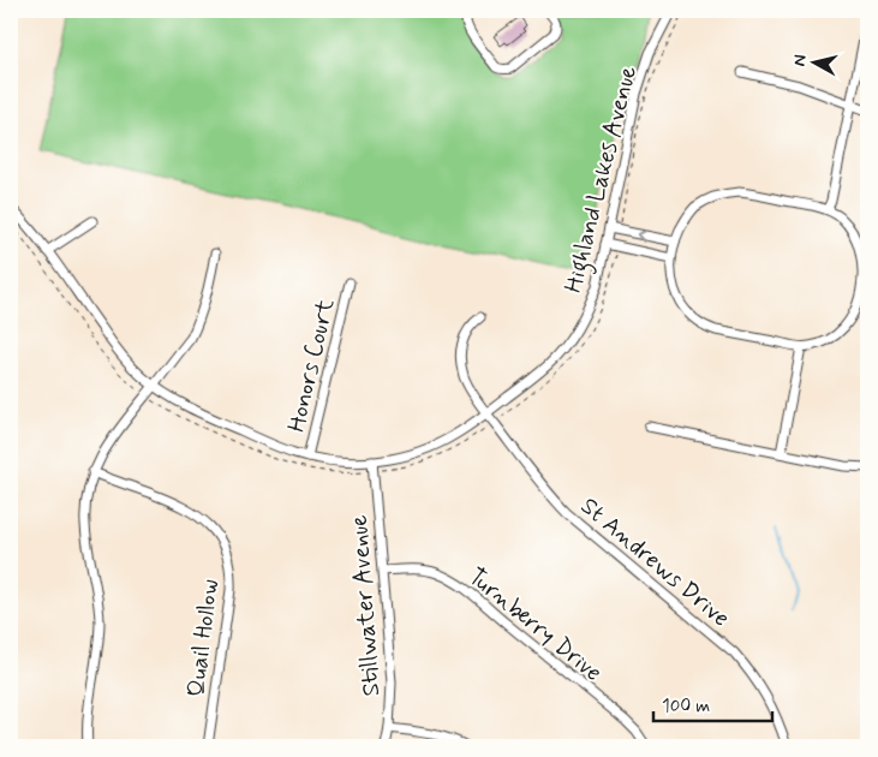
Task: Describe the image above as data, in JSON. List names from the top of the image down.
{
  "streets": {
    "street": [
      "Highland Lakes Avenue",
      "Honors Court",
      "St Andrews Drive",
      "Stillwater Avenue",
      "Turnberry Drive",
      "Quail Hollow"
    ]
  },
  "crossings": [
    ["Highland Lakes Avenue", "Honors Court"],
    ["Highland Lakes Avenue", "St Andrews Drive"],
    ["Highland Lakes Avenue", "Stillwater Avenue"],
    ["Stillwater Avenue", "Turnberry Drive"]
  ],
  "scale_bar": "100 m",
  "north": "left"
}
